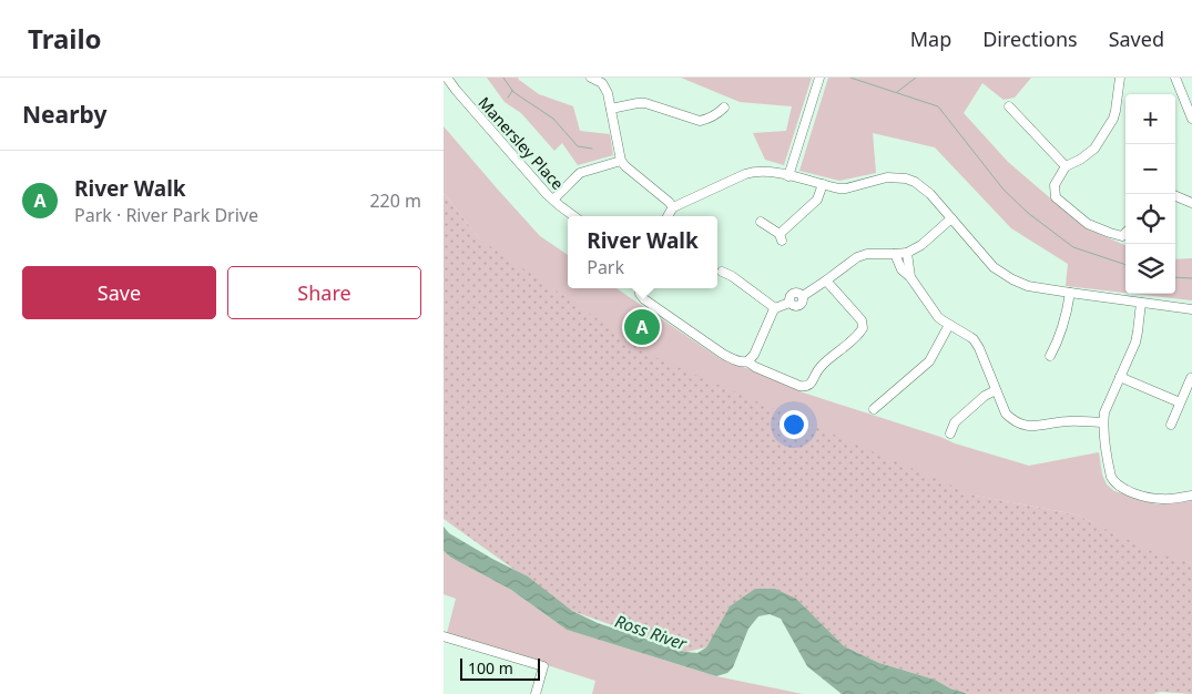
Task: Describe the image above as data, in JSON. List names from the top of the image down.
{
  "streets": {
    "street": ["Manersley Place"]
  },
  "water": ["Ross River"],
  "scale_bar": "100 m",
  "page": {
    "header": "Trailo",
    "nav": ["Map", "Directions", "Saved"],
    "heading": "Nearby",
    "map_buttons": ["+", "−"],
    "list": [
      {
        "mark": "A",
        "name": "River Walk",
        "note": "Park · River Park Drive",
        "value": "220 m"
      }
    ],
    "popup": ["River Walk", "Park"],
    "buttons": ["Save", "Share"],
    "pins": "A",
    "scale": "100 m"
  }
}
